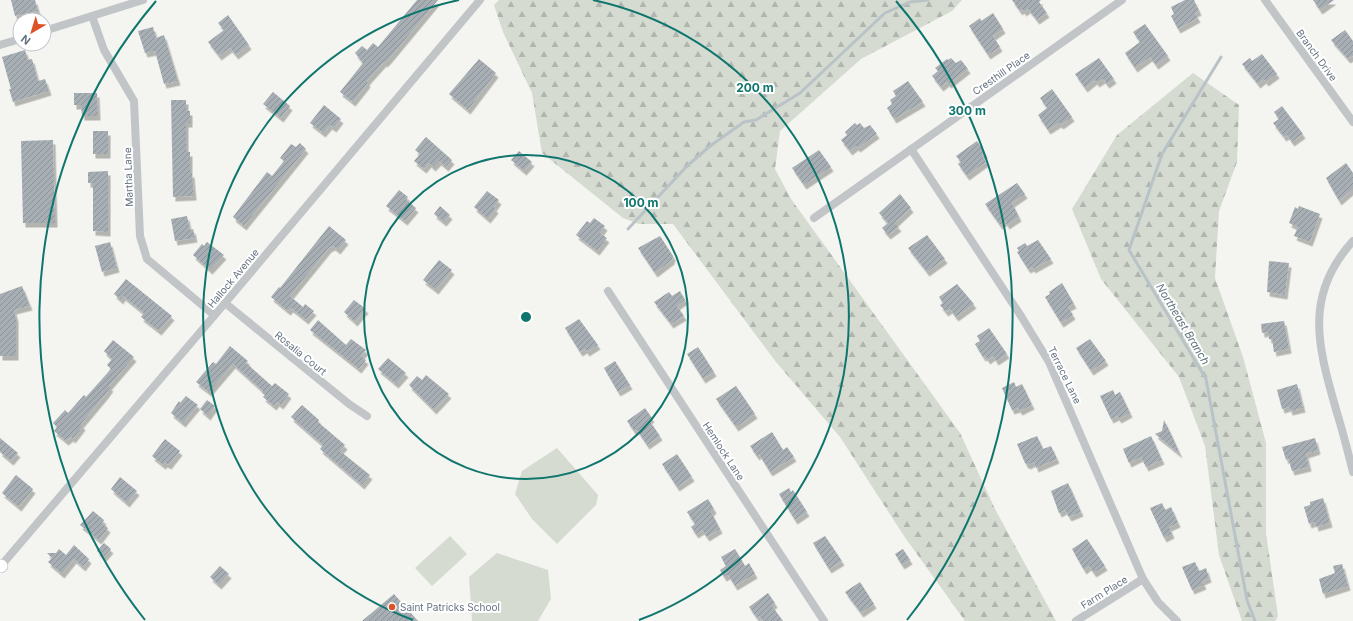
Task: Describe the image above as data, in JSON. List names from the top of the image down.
{
  "streets": {
    "street": [
      "Branch Drive",
      "Cresthill Place",
      "Martha Lane",
      "Hallock Avenue",
      "Rosalia Court",
      "Terrace Lane",
      "Hemlock Lane",
      "Farm Place"
    ]
  },
  "crossings": [
    ["Cresthill Place", "Terrace Lane"],
    ["Martha Lane", "Hallock Avenue"],
    ["Hallock Avenue", "Rosalia Court"],
    ["Terrace Lane", "Farm Place"]
  ],
  "water": ["Northeast Branch"],
  "places": ["Saint Patricks School"],
  "north": "bottom left",
  "rings": ["200 m", "300 m", "100 m"]
}
